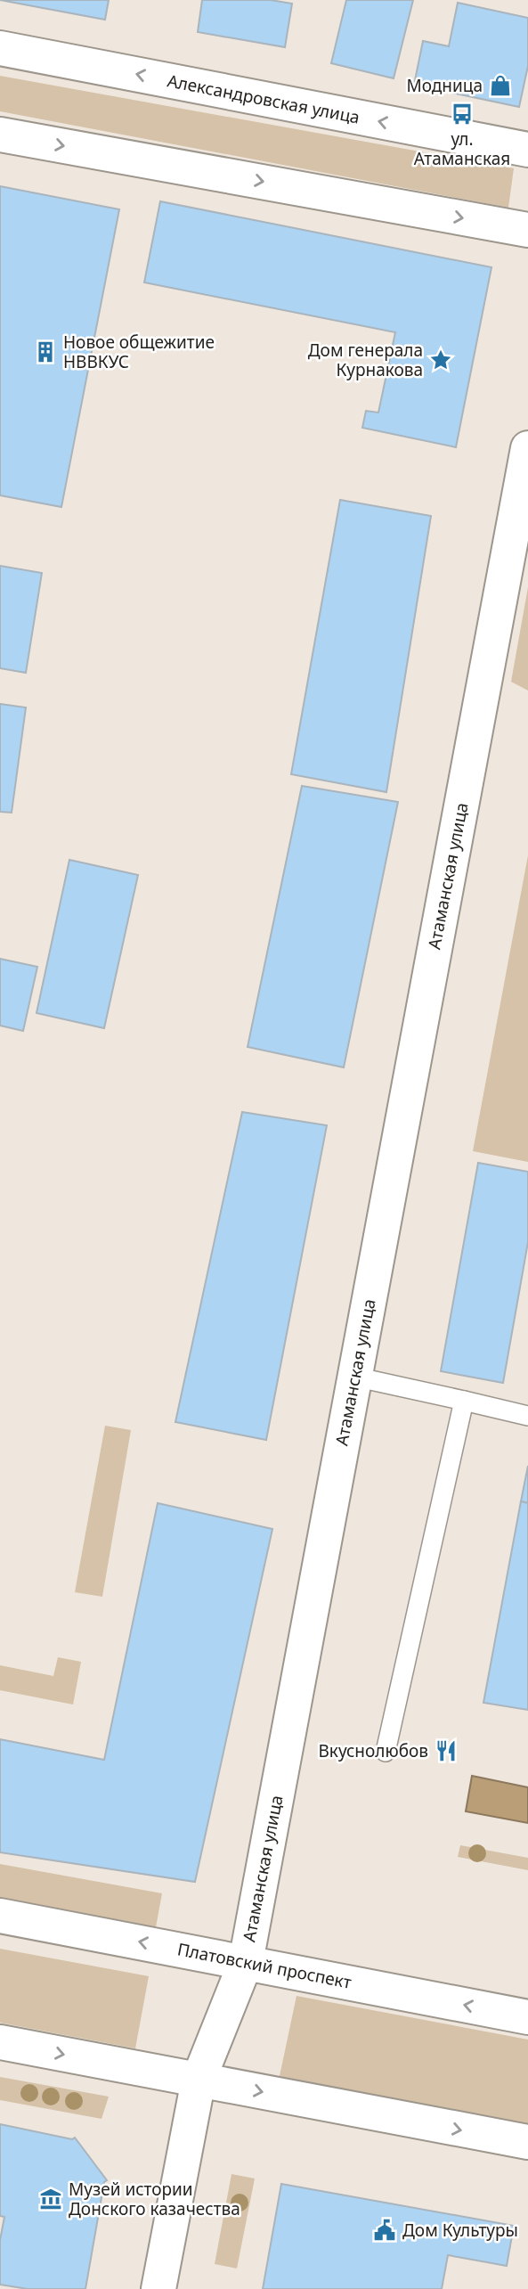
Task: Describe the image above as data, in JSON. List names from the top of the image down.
{
  "streets": {
    "street": ["Александровская улица", "Атаманская улица", "Платовский проспект"]
  },
  "crossings": [
    ["Атаманская улица", "Платовский проспект"]
  ],
  "places": {
    "shop": ["Модница"],
    "bus stop": ["ул. Атаманская"],
    "building": ["Новое общежитие НВВКУС"],
    "place": ["Дом генерала Курнакова"],
    "restaurant": ["Вкуснолюбов"],
    "museum": ["Музей истории Донского казачества"],
    "public building": ["Дом Культуры"]
  }
}
